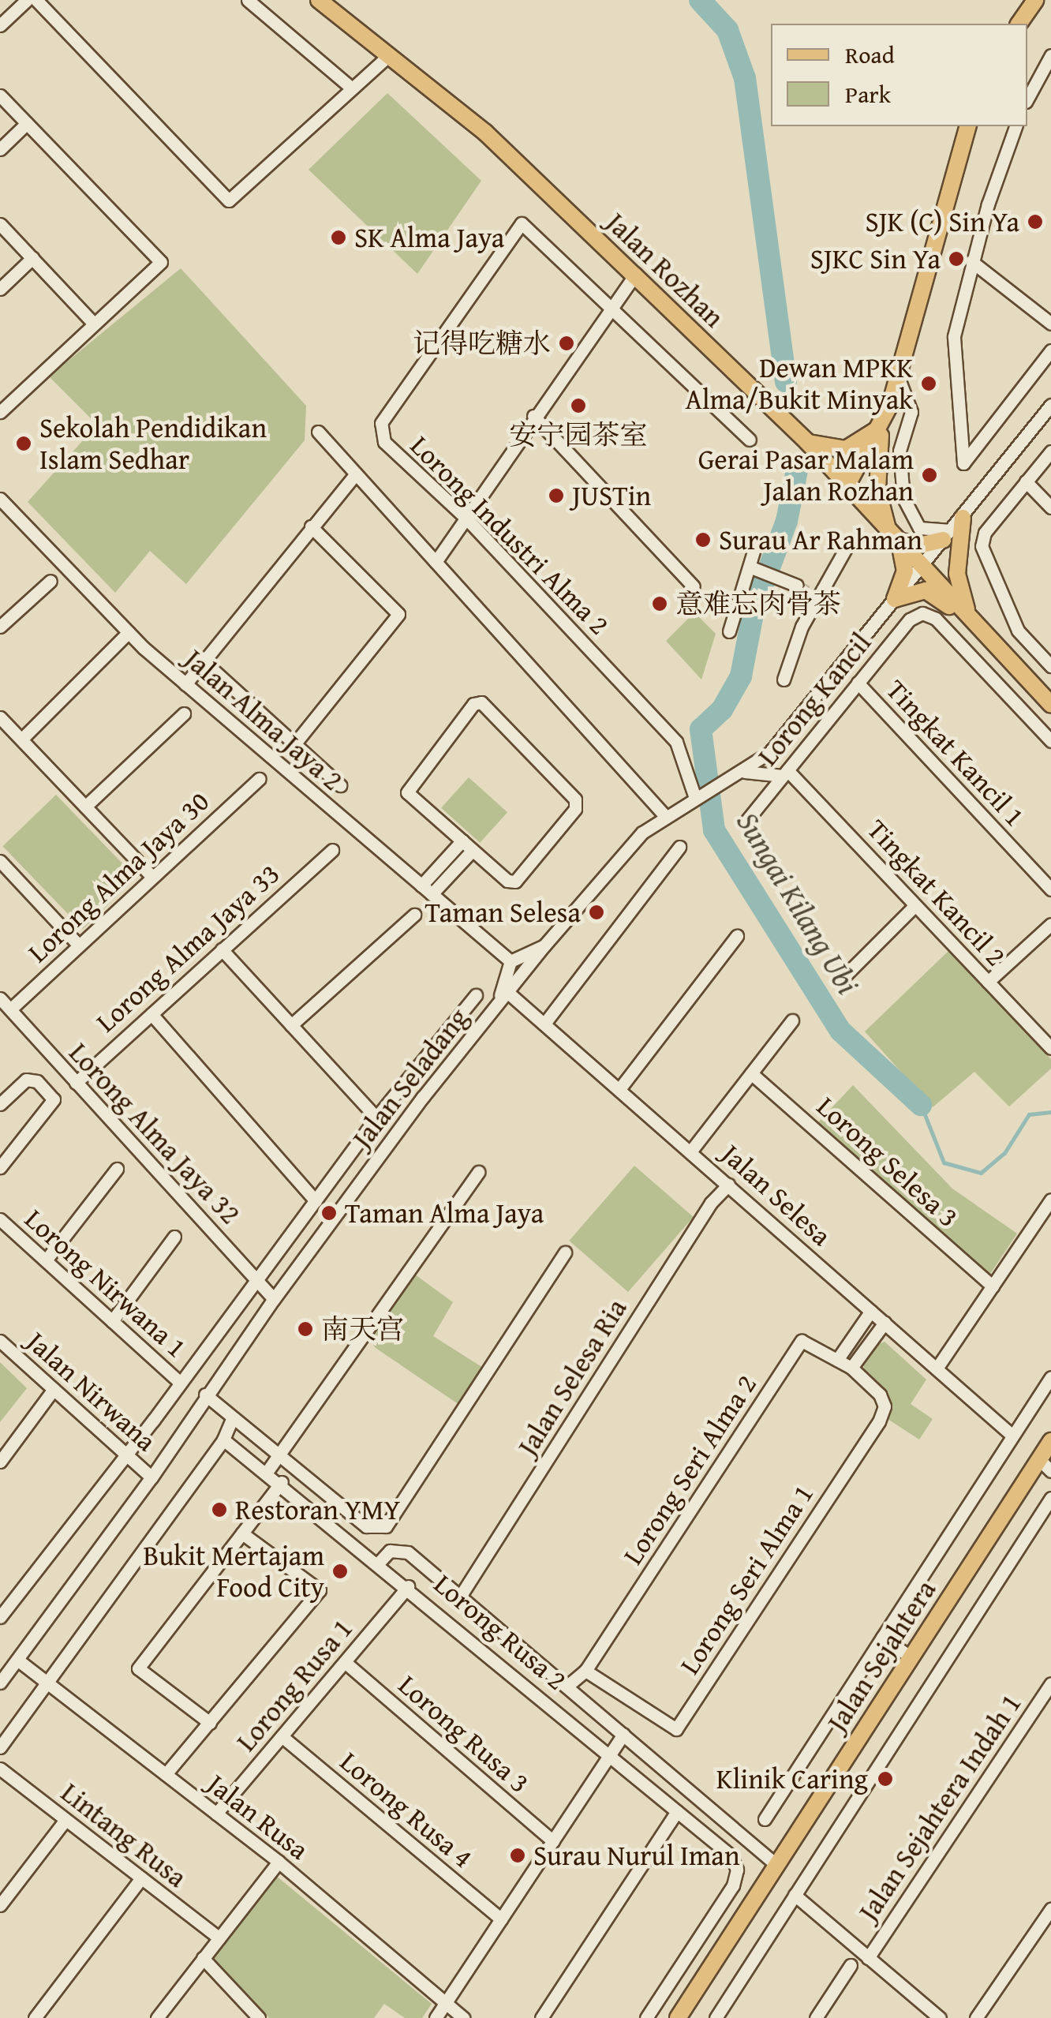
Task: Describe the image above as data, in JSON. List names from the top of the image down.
{
  "streets": {
    "main road": ["Jalan Rozhan", "Jalan Sejahtera"],
    "street": [
      "Lorong Industri Alma 2",
      "Lorong Kancil",
      "Jalan Alma Jaya 2",
      "Tingkat Kancil 1",
      "Lorong Alma Jaya 30",
      "Tingkat Kancil 2",
      "Lorong Alma Jaya 33",
      "Jalan Seladang",
      "Lorong Alma Jaya 32",
      "Lorong Selesa 3",
      "Jalan Selesa",
      "Lorong Nirwana 1",
      "Jalan Selesa Ria",
      "Jalan Nirwana",
      "Lorong Seri Alma 2",
      "Lorong Seri Alma 1",
      "Lorong Rusa 2",
      "Lorong Rusa 1",
      "Lorong Rusa 3",
      "Jalan Sejahtera Indah 1",
      "Lorong Rusa 4",
      "Jalan Rusa",
      "Lintang Rusa"
    ]
  },
  "crossings": [
    ["Jalan Rozhan", "Jalan Seladang"],
    ["Lorong Industri Alma 2", "Jalan Seladang"],
    ["Lorong Kancil", "Tingkat Kancil 1"],
    ["Lorong Kancil", "Tingkat Kancil 2"],
    ["Lorong Alma Jaya 30", "Lorong Alma Jaya 32"],
    ["Lorong Alma Jaya 33", "Lorong Alma Jaya 32"],
    ["Jalan Seladang", "Lorong Alma Jaya 32"],
    ["Jalan Seladang", "Jalan Selesa"],
    ["Jalan Seladang", "Lorong Nirwana 1"],
    ["Jalan Seladang", "Jalan Nirwana"],
    ["Jalan Seladang", "Jalan Rusa"],
    ["Jalan Selesa", "Jalan Selesa Ria"],
    ["Lorong Seri Alma 2", "Lorong Seri Alma 1"],
    ["Lorong Rusa 2", "Lorong Rusa 1"],
    ["Lorong Rusa 1", "Lorong Rusa 3"],
    ["Lorong Rusa 1", "Lorong Rusa 4"],
    ["Lorong Rusa 1", "Jalan Rusa"]
  ],
  "water": ["Sungai Kilang Ubi"],
  "places": [
    "SJK (C) Sin Ya",
    "SK Alma Jaya",
    "SJKC Sin Ya",
    "记得吃糖水",
    "Dewan MPKK Alma/Bukit Minyak",
    "安宁园茶室",
    "Sekolah Pendidikan Islam Sedhar",
    "Gerai Pasar Malam Jalan Rozhan",
    "JUSTin",
    "Surau Ar Rahman",
    "意难忘肉骨茶",
    "Taman Selesa",
    "Taman Alma Jaya",
    "南天宫",
    "Restoran YMY",
    "Bukit Mertajam Food City",
    "Klinik Caring",
    "Surau Nurul Iman"
  ],
  "legend": ["Road", "Park"]
}
